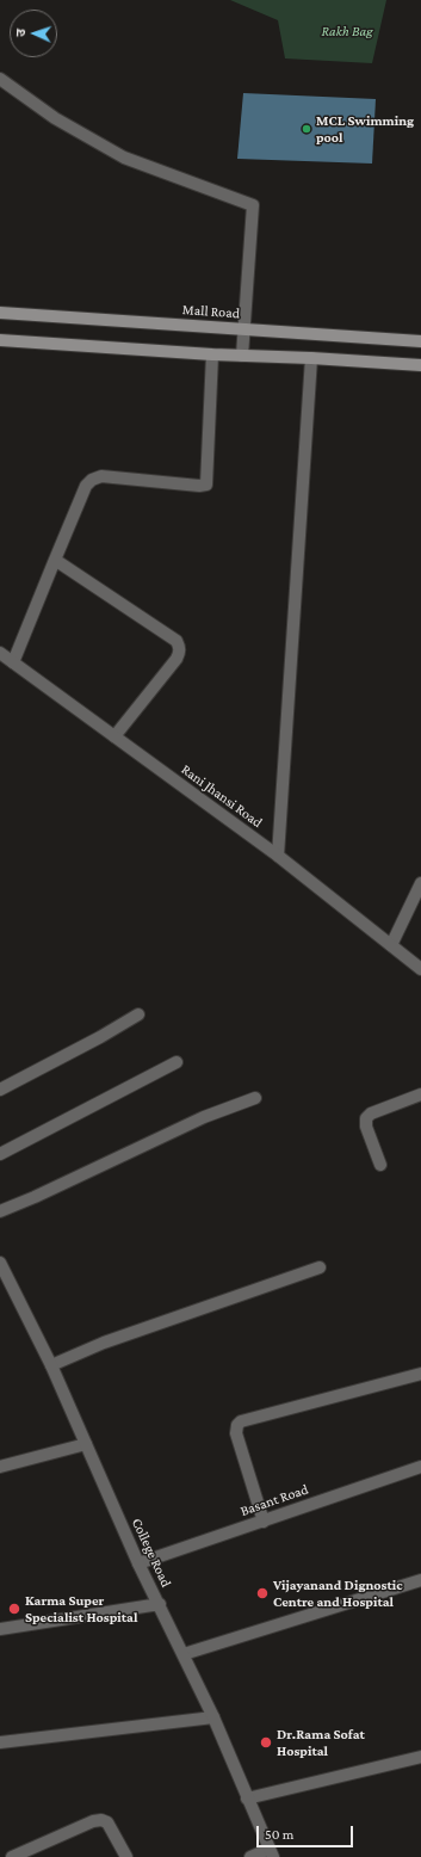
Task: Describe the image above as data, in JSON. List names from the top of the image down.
{
  "streets": {
    "main road": ["Mall Road"],
    "street": ["Rani Jhansi Road", "Basant Road", "College Road"]
  },
  "crossings": [
    ["Basant Road", "College Road"]
  ],
  "parks": ["Rakh Bag"],
  "places": [
    "MCL Swimming pool",
    "Vijayanand Dignostic Centre and Hospital",
    "Karma Super Specialist Hospital",
    "Dr.Rama Sofat Hospital"
  ],
  "scale_bar": "50 m",
  "north": "left"
}
